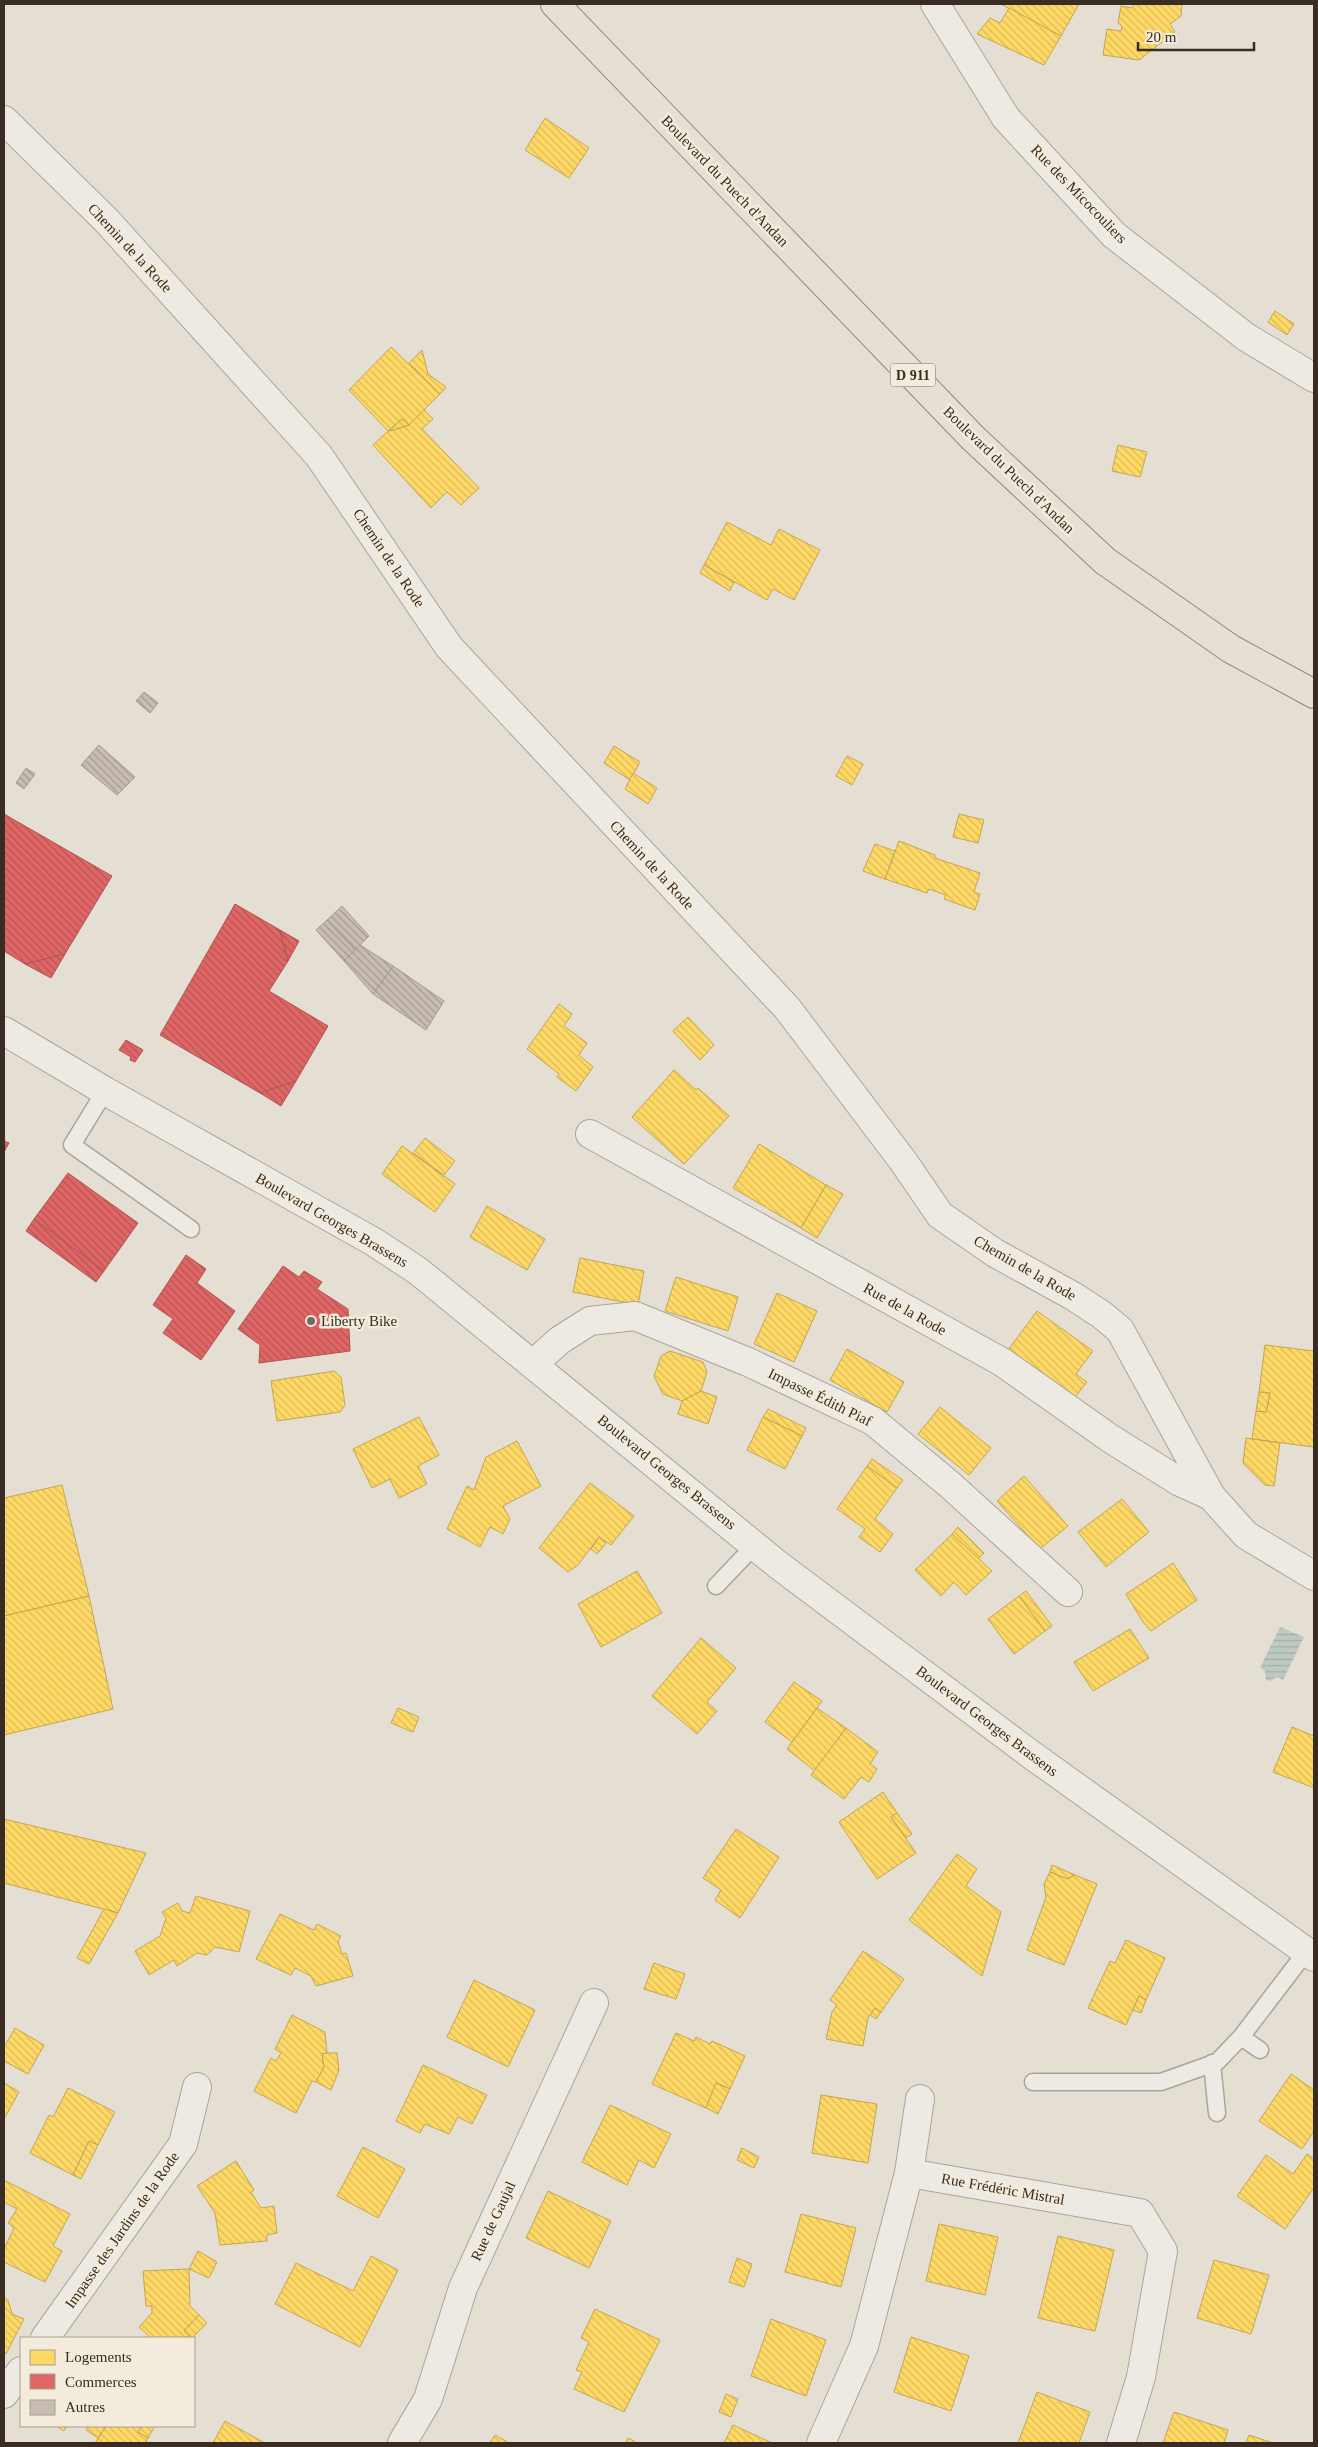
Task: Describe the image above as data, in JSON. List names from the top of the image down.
{
  "streets": {
    "main road": ["Boulevard du Puech d'Andan", "D 911"],
    "street": [
      "Rue des Micocouliers",
      "Chemin de la Rode",
      "Boulevard Georges Brassens",
      "Rue de la Rode",
      "Impasse Édith Piaf",
      "Rue Frédéric Mistral",
      "Rue de Gaujal",
      "Impasse des Jardins de la Rode"
    ]
  },
  "crossings": [
    ["Chemin de la Rode", "Rue de la Rode"],
    ["Boulevard Georges Brassens", "Impasse Édith Piaf"]
  ],
  "places": ["Liberty Bike"],
  "legend": ["Logements", "Commerces", "Autres"],
  "scale_bar": "20 m"
}
